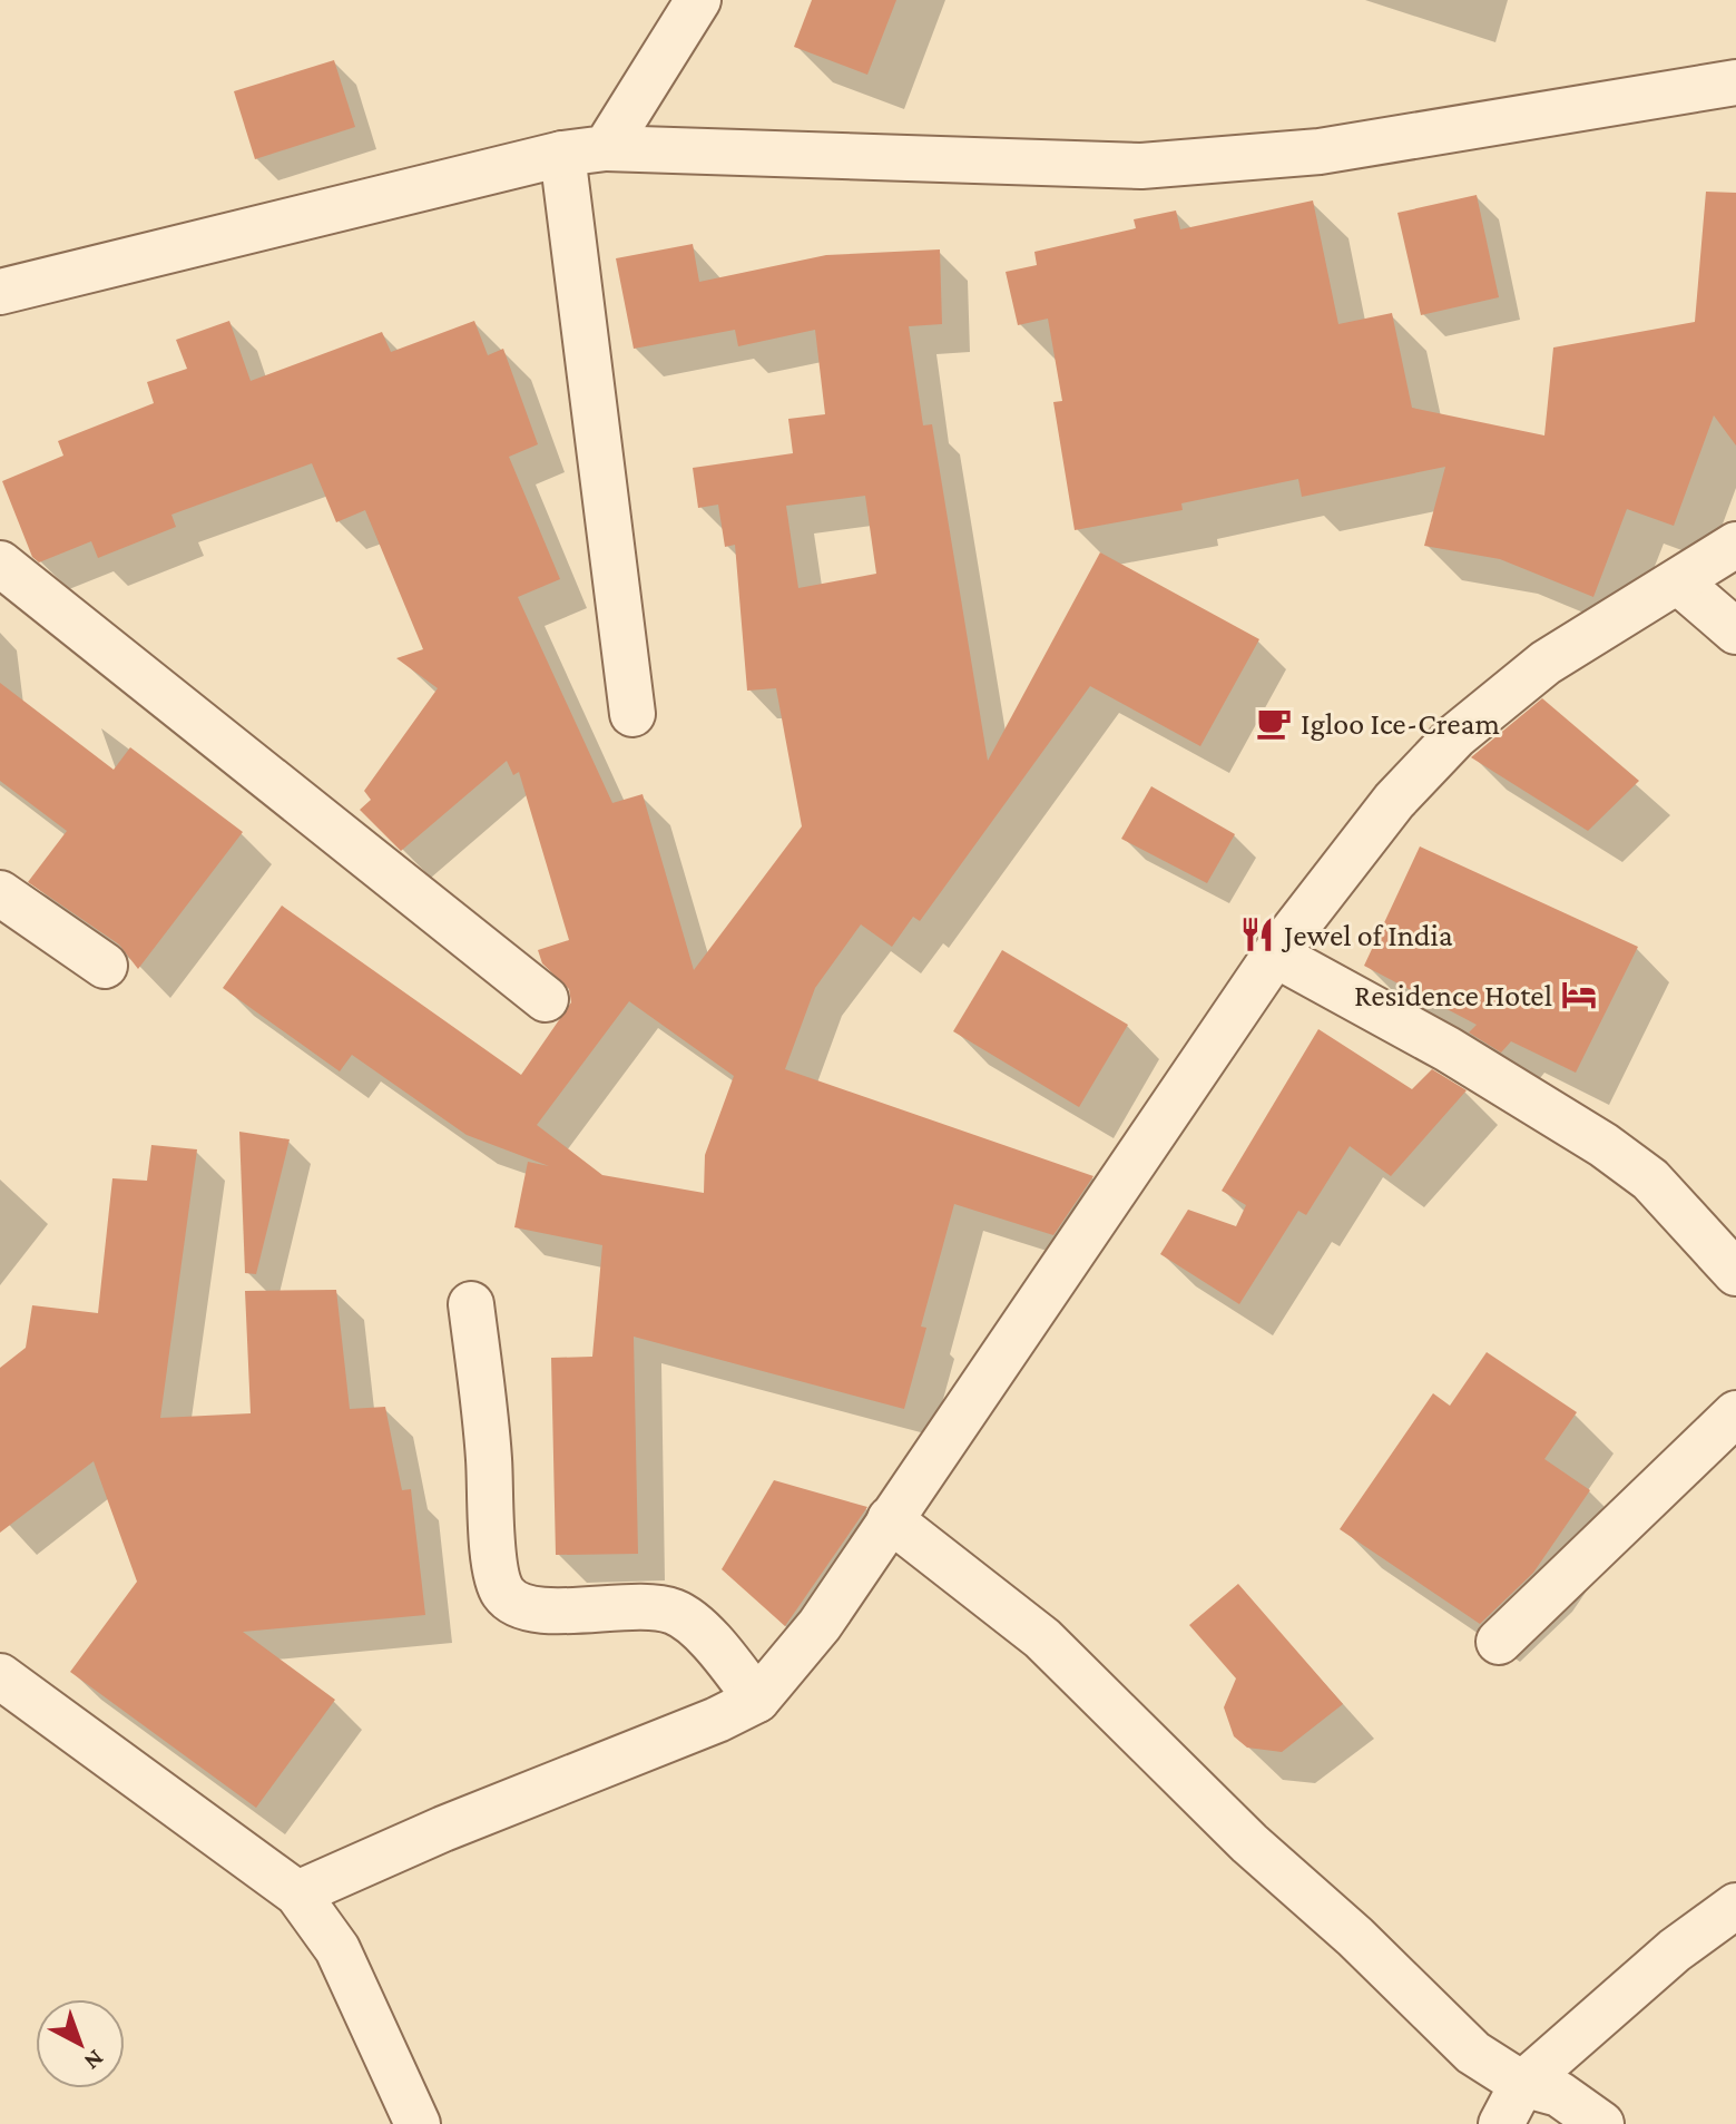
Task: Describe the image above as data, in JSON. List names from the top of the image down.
{
  "places": {
    "cafe": ["Igloo Ice-Cream"],
    "restaurant": ["Jewel of India"],
    "hotel": ["Residence Hotel"]
  },
  "north": "bottom right"
}
